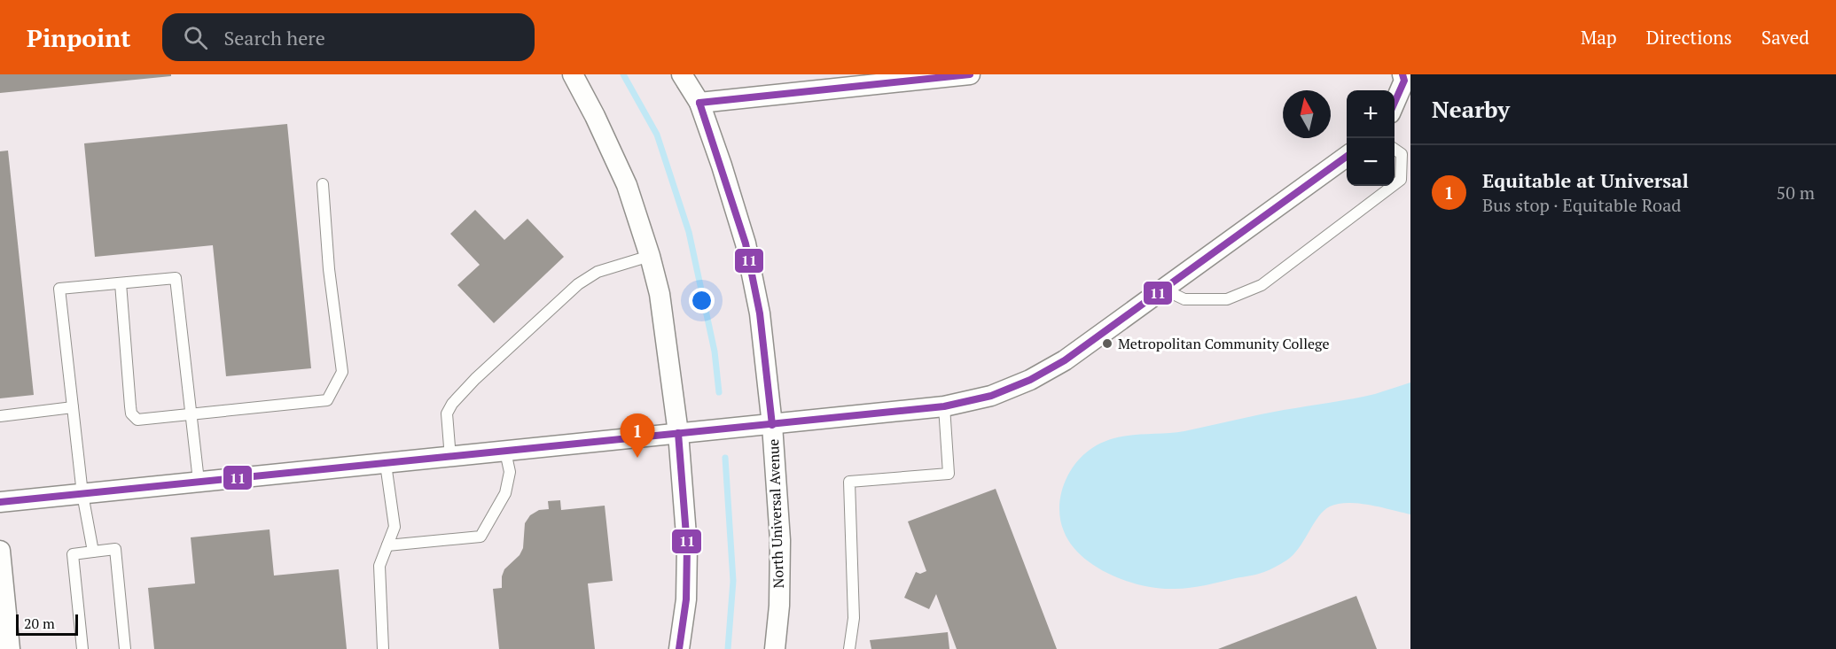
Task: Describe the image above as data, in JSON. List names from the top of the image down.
{
  "streets": {
    "street": ["North Universal Avenue"]
  },
  "places": ["Metropolitan Community College"],
  "lines": ["transit line 11"],
  "scale_bar": "20 m",
  "north": "top",
  "page": {
    "header": "Pinpoint",
    "search": "Search here",
    "nav": ["Map", "Directions", "Saved"],
    "heading": "Nearby",
    "map_buttons": ["+", "−"],
    "list": [
      {
        "mark": "1",
        "name": "Equitable at Universal",
        "note": "Bus stop · Equitable Road",
        "value": "50 m"
      }
    ],
    "pins": "1",
    "scale": "20 m"
  }
}
